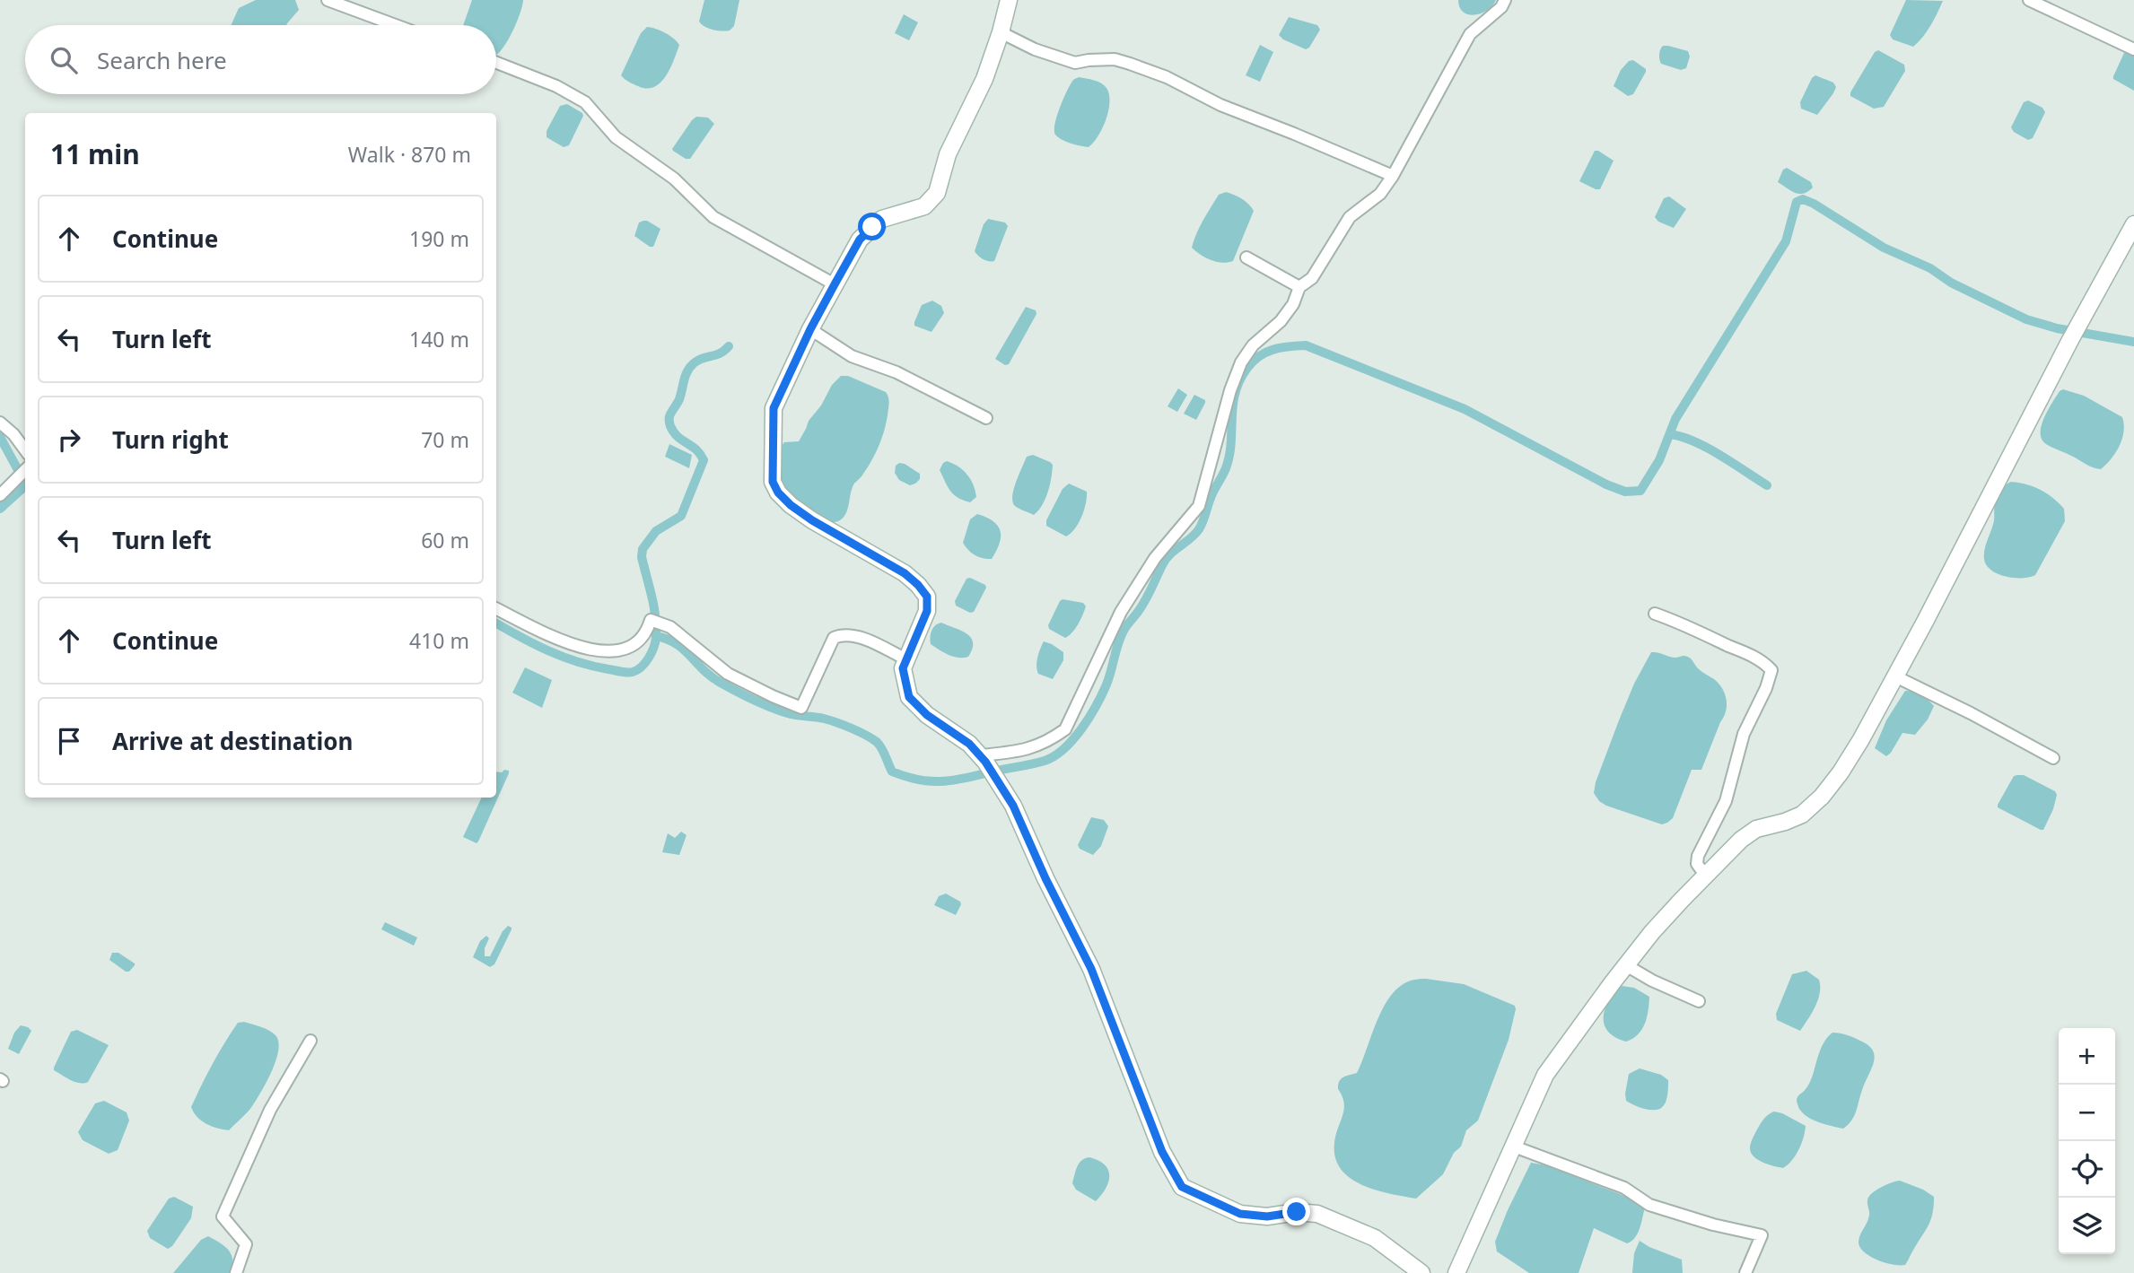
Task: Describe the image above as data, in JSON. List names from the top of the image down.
{
  "page": {
    "search": "Search here",
    "heading": ["11 min", "Walk · 870 m"],
    "list": [
      ["Continue", "190 m"],
      ["Turn left", "140 m"],
      ["Turn right", "70 m"],
      ["Turn left", "60 m"],
      ["Continue", "410 m"],
      "Arrive at destination"
    ],
    "map_buttons": ["+", "−"]
  }
}
